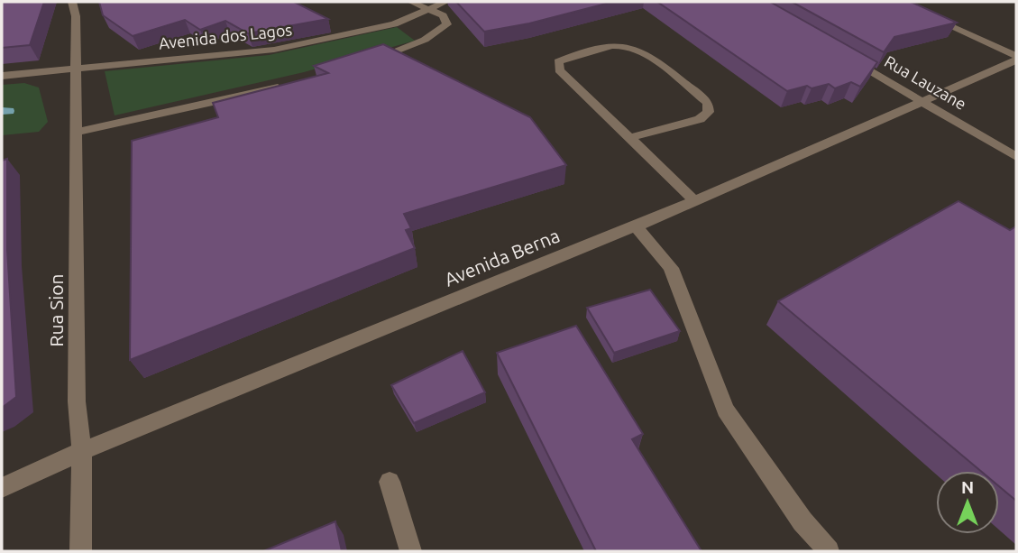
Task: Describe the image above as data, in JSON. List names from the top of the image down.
{
  "streets": {
    "street": [
      "Avenida dos Lagos",
      "Rua Lauzane",
      "Avenida Berna",
      "Rua Sion"
    ]
  },
  "crossings": [
    ["Avenida dos Lagos", "Rua Sion"],
    ["Rua Lauzane", "Avenida Berna"],
    ["Avenida Berna", "Rua Sion"]
  ],
  "north": "top"
}
